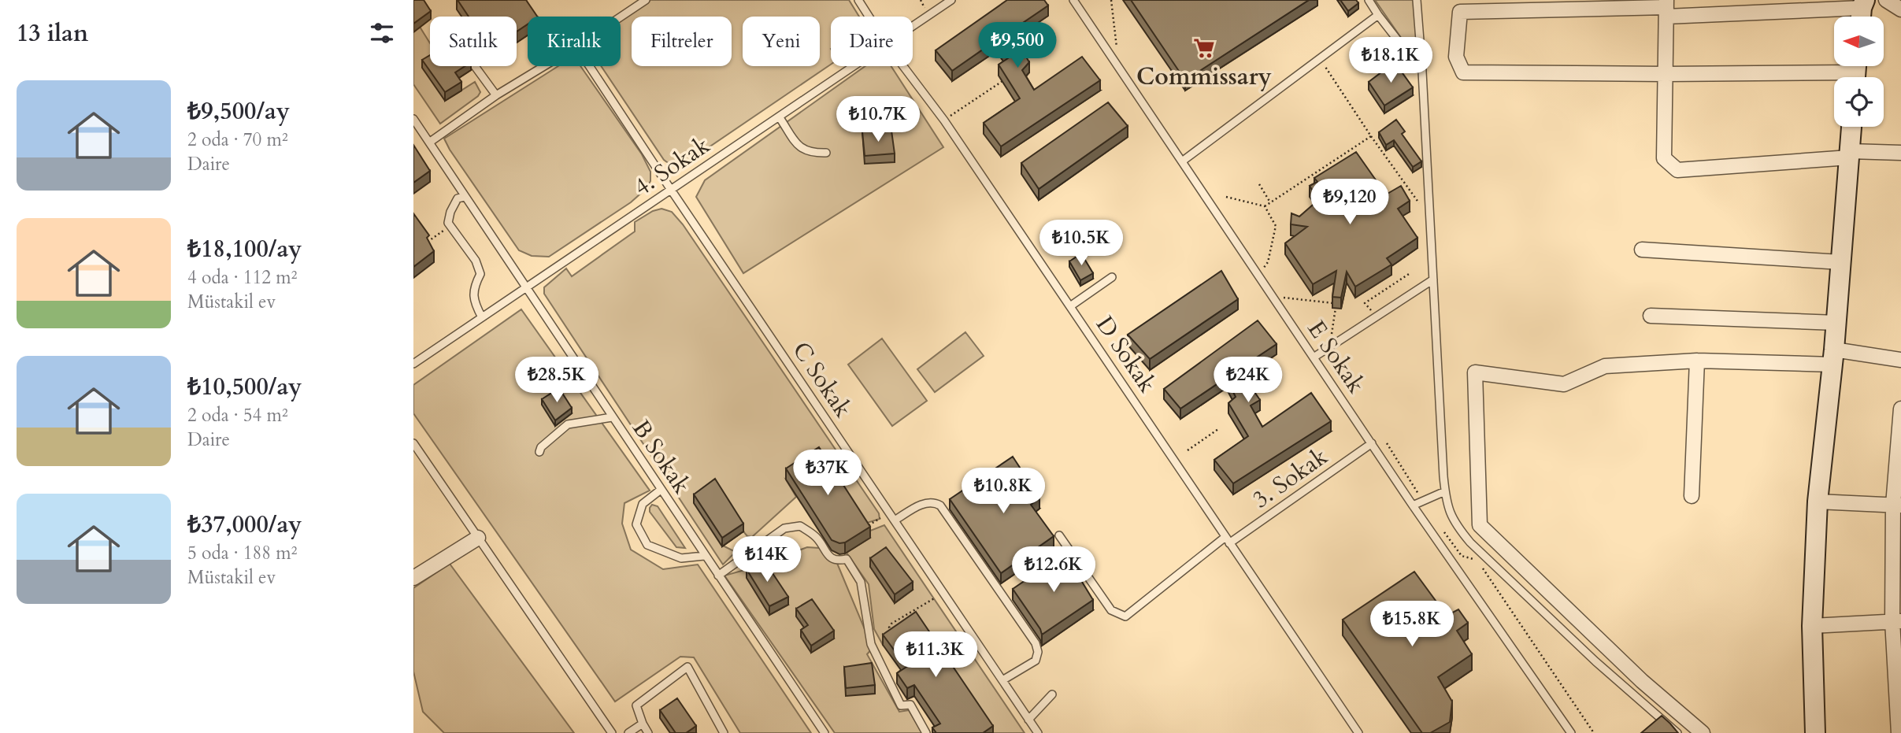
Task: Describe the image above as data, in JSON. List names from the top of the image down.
{
  "streets": {
    "lane": [
      "4. Sokak",
      "D Sokak",
      "E Sokak",
      "C Sokak",
      "B Sokak",
      "3. Sokak"
    ]
  },
  "crossings": [
    ["4. Sokak", "C Sokak"],
    ["4. Sokak", "B Sokak"],
    ["D Sokak", "3. Sokak"],
    ["E Sokak", "3. Sokak"]
  ],
  "places": {
    "supermarket": ["Commissary"]
  },
  "north": "left",
  "page": {
    "heading": "13 ilan",
    "chip": [
      "Satılık",
      "Kiralık",
      "Filtreler",
      "Yeni",
      "Daire"
    ],
    "price": [
      "₺9,500",
      "₺18.1K",
      "₺10.7K",
      "₺9,120",
      "₺10.5K",
      "₺28.5K",
      "₺24K",
      "₺37K",
      "₺10.8K",
      "₺14K",
      "₺12.6K",
      "₺15.8K",
      "₺11.3K"
    ],
    "list": [
      {
        "name": "₺9,500/ay",
        "note": "2 oda · 70 m² · Daire"
      },
      {
        "name": "₺18,100/ay",
        "note": "4 oda · 112 m² · Müstakil ev"
      },
      {
        "name": "₺10,500/ay",
        "note": "2 oda · 54 m² · Daire"
      },
      {
        "name": "₺37,000/ay",
        "note": "5 oda · 188 m² · Müstakil ev"
      }
    ]
  }
}
